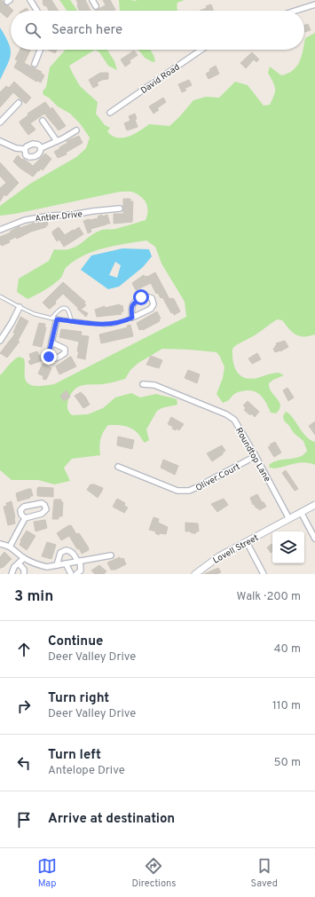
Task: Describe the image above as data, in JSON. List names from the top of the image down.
{
  "streets": {
    "street": [
      "David Road",
      "Antler Drive",
      "Roundtop Lane",
      "Oliver Court",
      "Lovell Street"
    ]
  },
  "crossings": [
    ["Roundtop Lane", "Oliver Court"],
    ["Roundtop Lane", "Lovell Street"]
  ],
  "page": {
    "search": "Search here",
    "heading": ["3 min", "Walk · 200 m"],
    "list": [
      ["Continue", "Deer Valley Drive", "40 m"],
      ["Turn right", "Deer Valley Drive", "110 m"],
      ["Turn left", "Antelope Drive", "50 m"],
      "Arrive at destination"
    ],
    "nav": ["Map", "Directions", "Saved"]
  }
}
